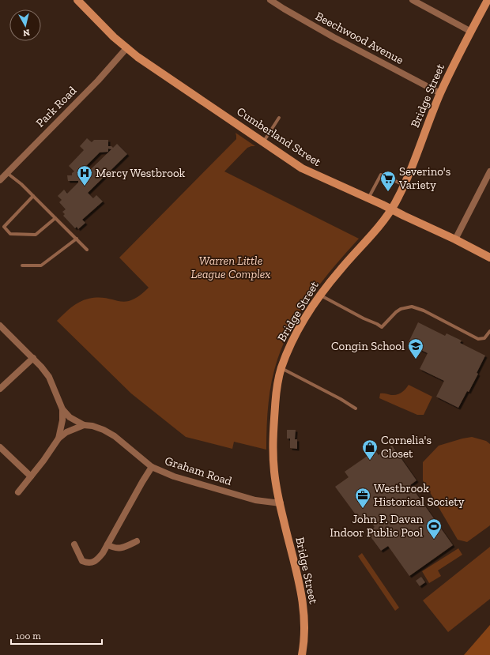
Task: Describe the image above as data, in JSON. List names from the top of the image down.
{
  "streets": {
    "street": [
      "Beechwood Avenue",
      "Bridge Street",
      "Park Road",
      "Cumberland Street",
      "Graham Road"
    ]
  },
  "crossings": [
    ["Beechwood Avenue", "Bridge Street"],
    ["Bridge Street", "Cumberland Street"],
    ["Bridge Street", "Graham Road"],
    ["Park Road", "Cumberland Street"]
  ],
  "parks": ["Warren Little League Complex"],
  "places": {
    "hospital": ["Mercy Westbrook"],
    "supermarket": ["Severino's Variety"],
    "school or university": ["Congin School"],
    "shop": ["Cornelia's Closet"],
    "office": ["Westbrook Historical Society"],
    "sports": ["John P. Davan Indoor Public Pool"]
  },
  "scale_bar": "100 m",
  "north": "bottom"
}
